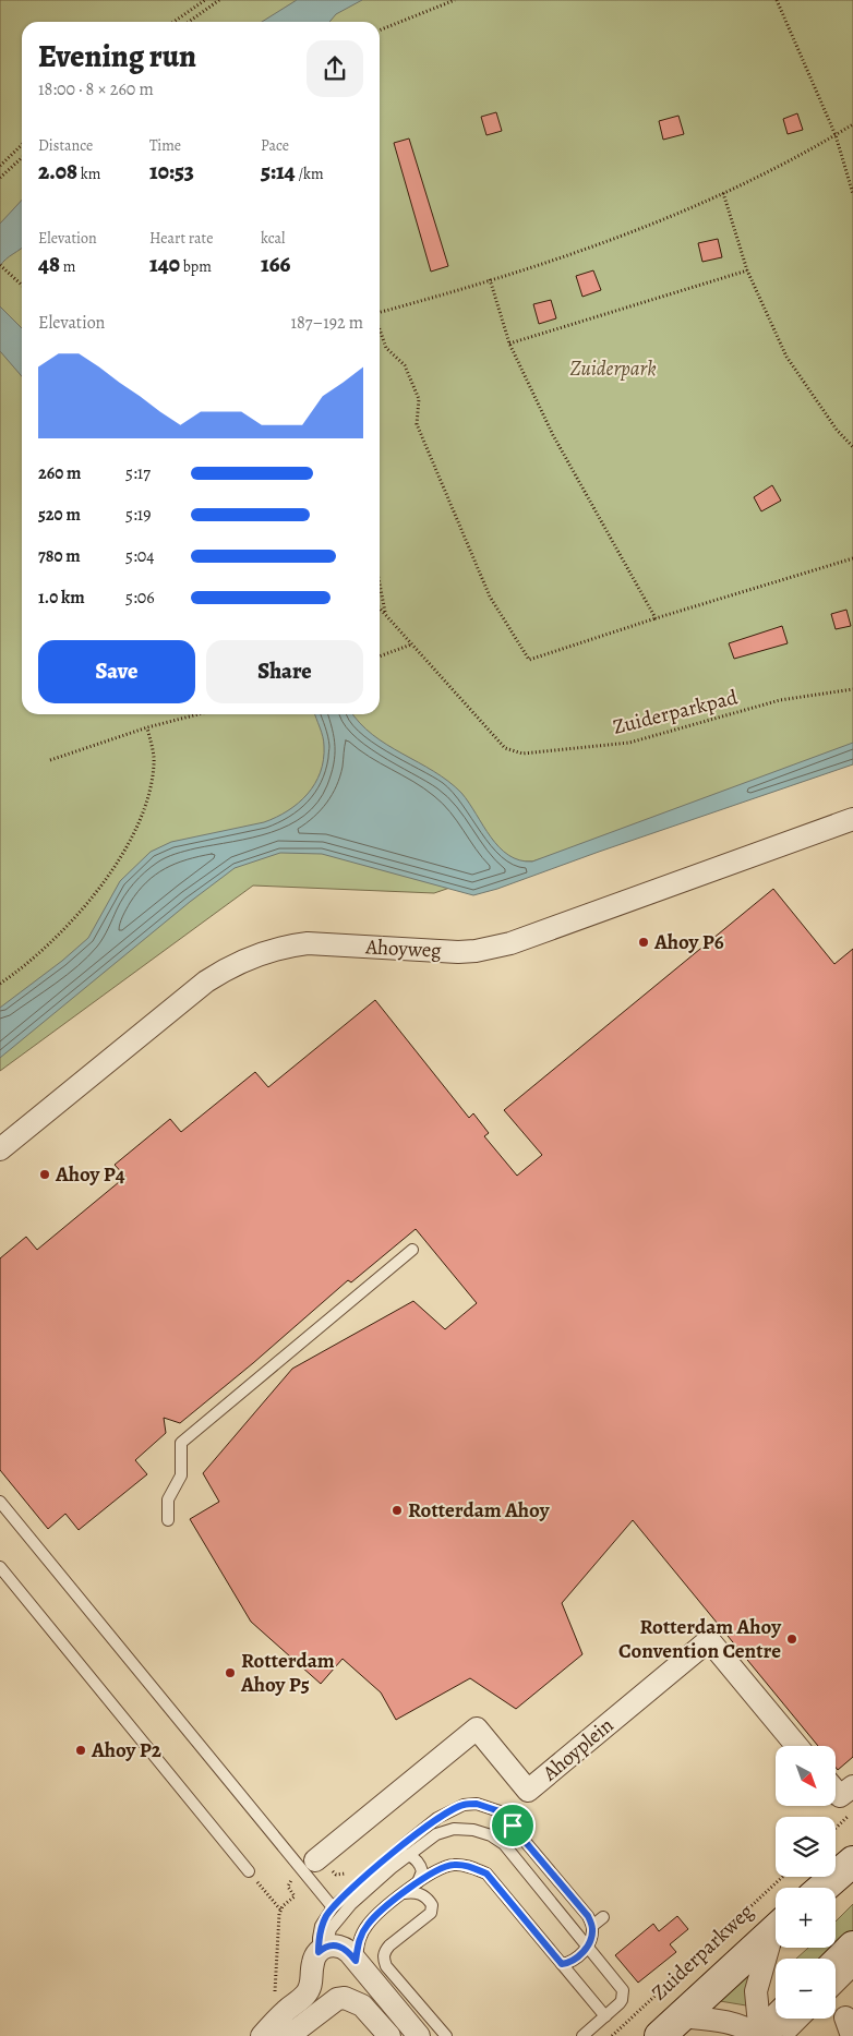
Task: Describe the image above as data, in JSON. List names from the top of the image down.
{
  "streets": {
    "main road": ["Zuiderparkweg"],
    "street": ["Ahoyweg", "Ahoyplein"],
    "path": ["Zuiderparkpad"]
  },
  "parks": ["Zuiderpark"],
  "places": [
    "Ahoy P6",
    "Ahoy P4",
    "Rotterdam Ahoy",
    "Rotterdam Ahoy Convention Centre",
    "Rotterdam Ahoy P5",
    "Ahoy P2"
  ],
  "north": "bottom right",
  "page": {
    "heading": ["Evening run", "18:00 · 8 × 260 m"],
    "stats": [
      ["Distance", "2.08 km"],
      ["Time", "10:53"],
      ["Pace", "5:14 /km"],
      ["Elevation", "48 m"],
      ["Heart rate", "140 bpm"],
      ["kcal", "166"]
    ],
    "chart": ["Elevation", "187–192 m"],
    "list": [
      {
        "name": "260 m",
        "note": "5:17"
      },
      {
        "name": "520 m",
        "note": "5:19"
      },
      {
        "name": "780 m",
        "note": "5:04"
      },
      {
        "name": "1.0 km",
        "note": "5:06"
      }
    ],
    "buttons": ["Save", "Share"],
    "map_buttons": ["+", "−"]
  }
}
